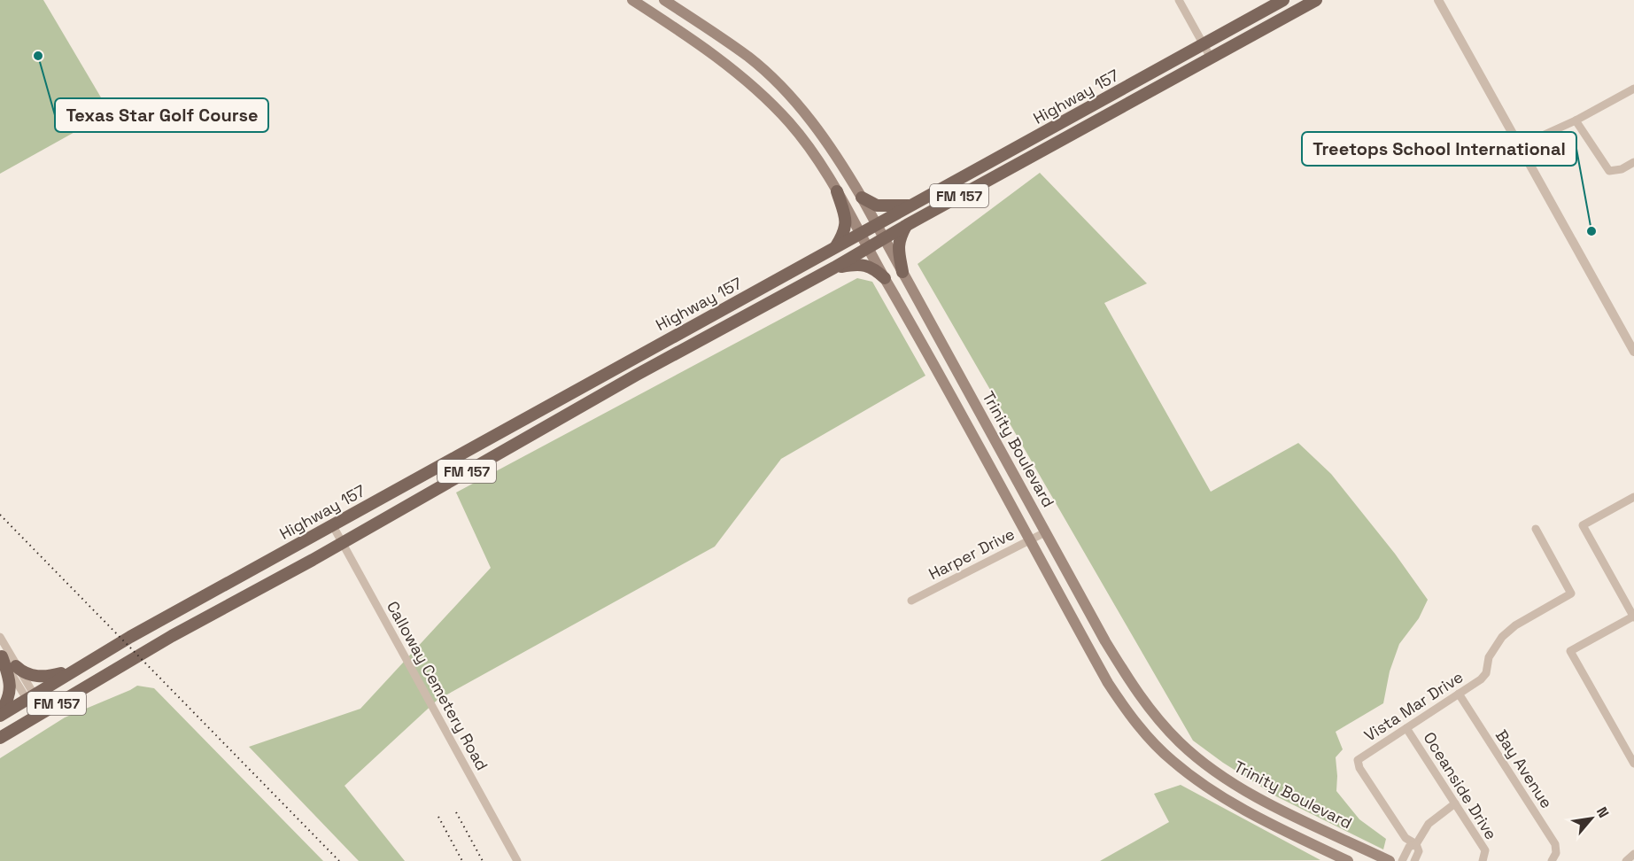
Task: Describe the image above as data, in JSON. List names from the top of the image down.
{
  "streets": {
    "main road": ["Highway 157", "FM 157", "Trinity Boulevard"],
    "street": [
      "Harper Drive",
      "Calloway Cemetery Road",
      "Vista Mar Drive",
      "Bay Avenue",
      "Oceanside Drive"
    ]
  },
  "crossings": [
    ["Highway 157", "FM 157"],
    ["Highway 157", "Trinity Boulevard"],
    ["Highway 157", "Calloway Cemetery Road"],
    ["Trinity Boulevard", "Harper Drive"],
    ["Vista Mar Drive", "Bay Avenue"],
    ["Vista Mar Drive", "Oceanside Drive"]
  ],
  "places": ["Texas Star Golf Course", "Treetops School International"],
  "north": "top right"
}
